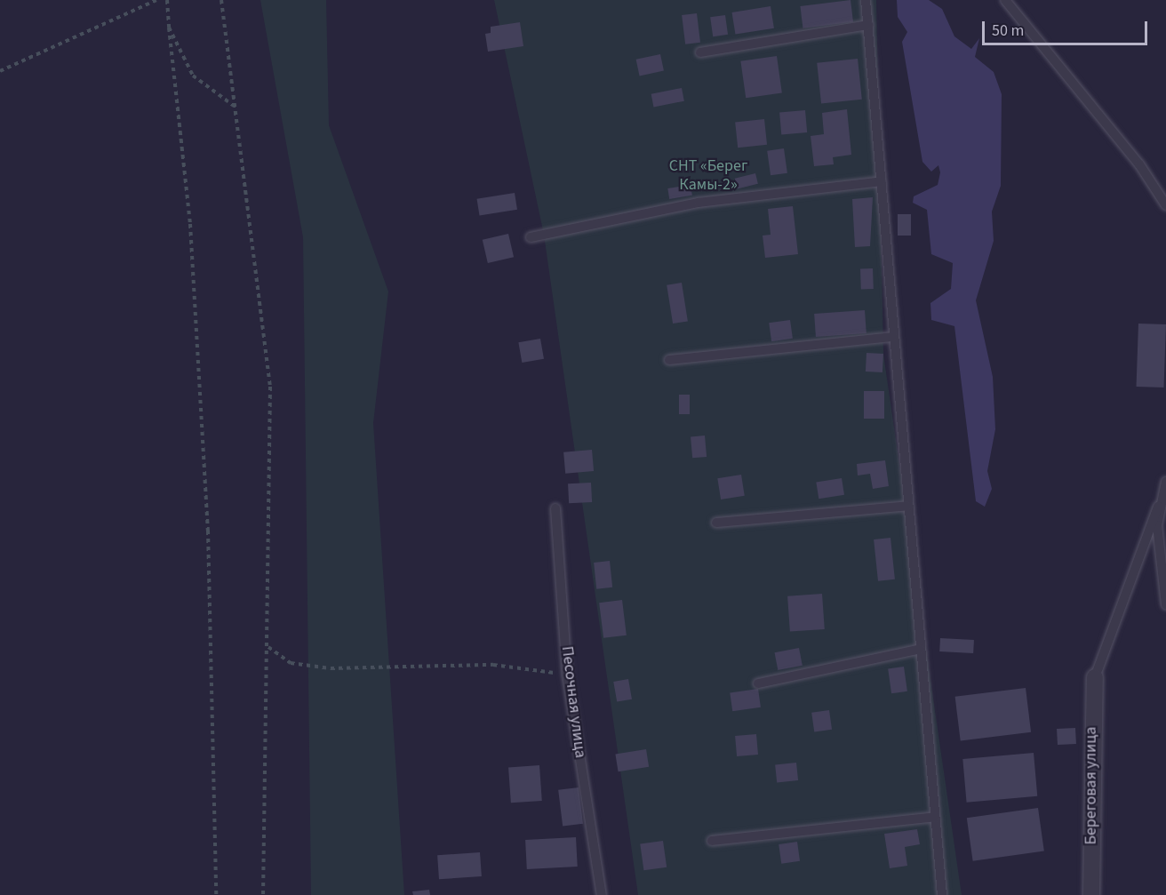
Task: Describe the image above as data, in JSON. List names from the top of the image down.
{
  "streets": {
    "street": ["Береговая улица"],
    "lane": ["Песочная улица"]
  },
  "parks": ["СНТ «Берег Камы-2»"],
  "scale_bar": "50 m"
}
